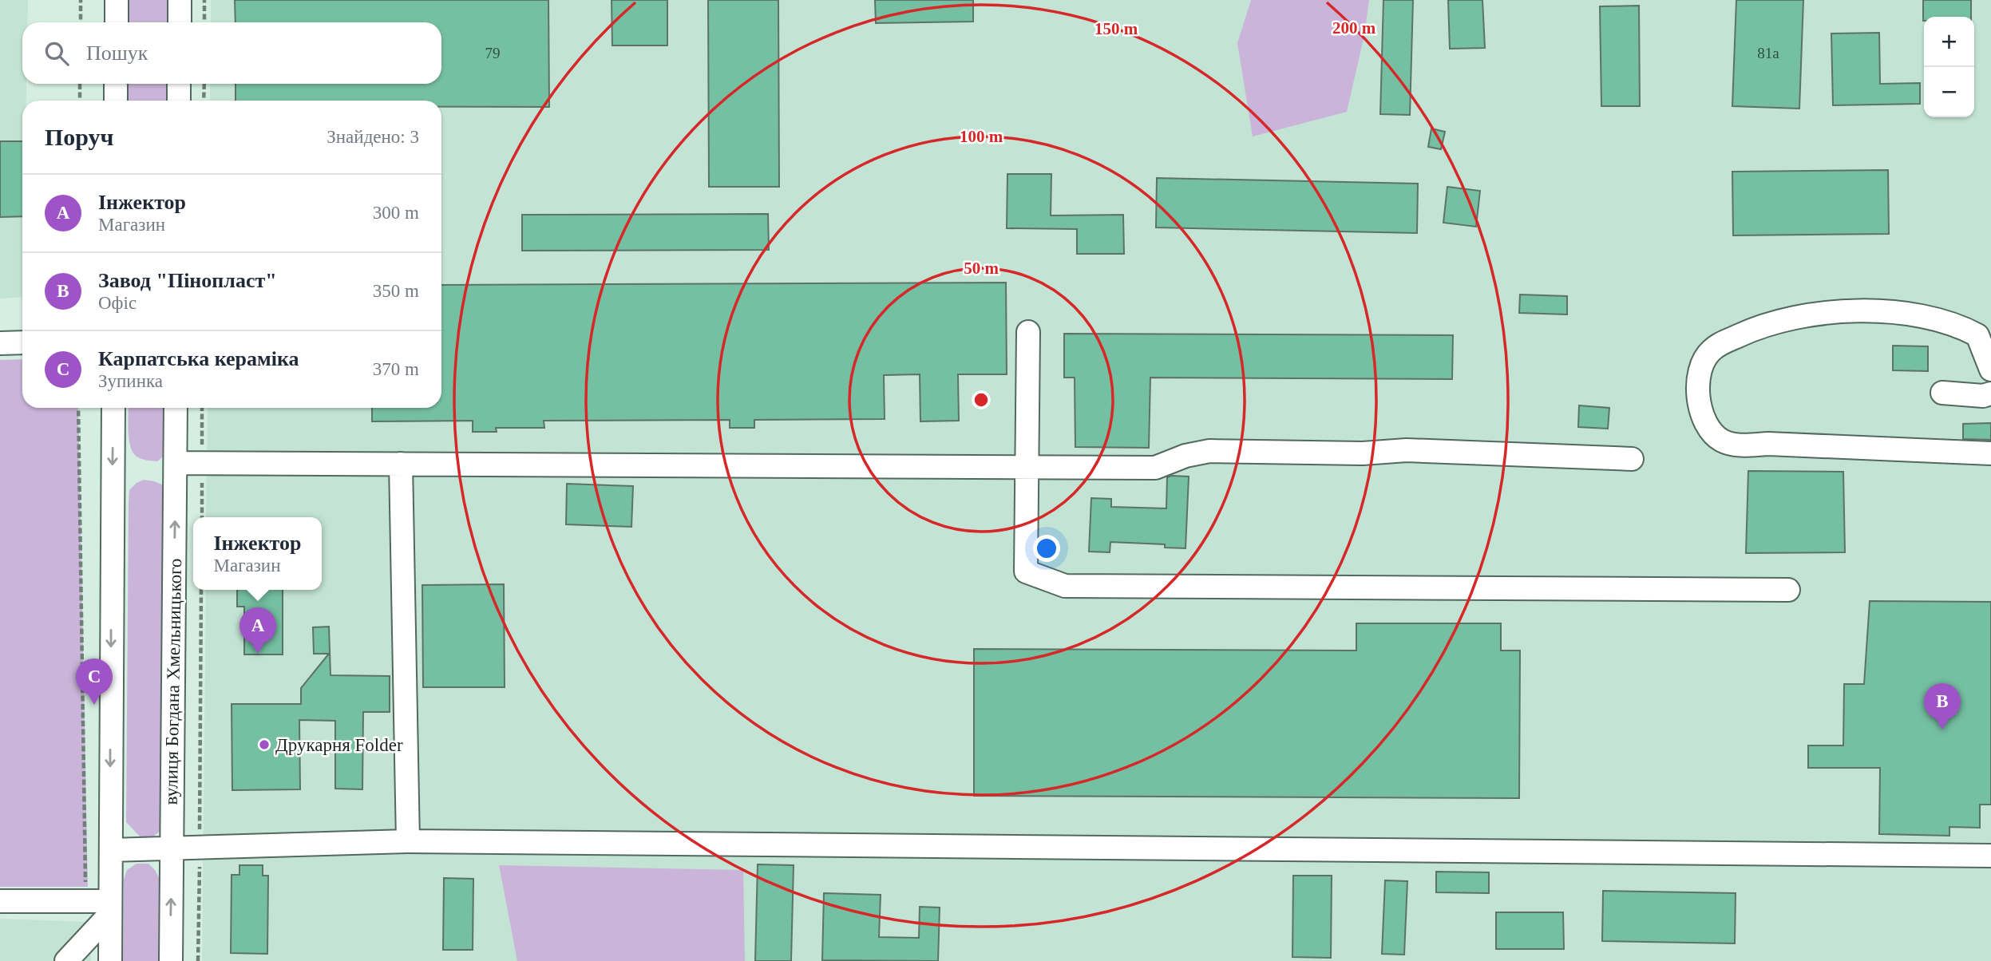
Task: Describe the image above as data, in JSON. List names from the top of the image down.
{
  "streets": {
    "street": ["вулиця Богдана Хмельницького"]
  },
  "places": ["Друкарня Folder"],
  "house_numbers": ["79", "81а"],
  "page": {
    "map_buttons": ["+", "−"],
    "search": "Пошук",
    "heading": ["Поруч", "Знайдено: 3"],
    "list": [
      {
        "mark": "A",
        "name": "Інжектор",
        "note": "Магазин",
        "value": "300 m"
      },
      {
        "mark": "B",
        "name": "Завод \"Пінопласт\"",
        "note": "Офіс",
        "value": "350 m"
      },
      {
        "mark": "C",
        "name": "Карпатська кераміка",
        "note": "Зупинка",
        "value": "370 m"
      }
    ],
    "popup": ["Інжектор", "Магазин"],
    "pins": ["A", "C", "B"]
  },
  "rings": [
    "200 m",
    "150 m",
    "100 m",
    "50 m"
  ]
}
